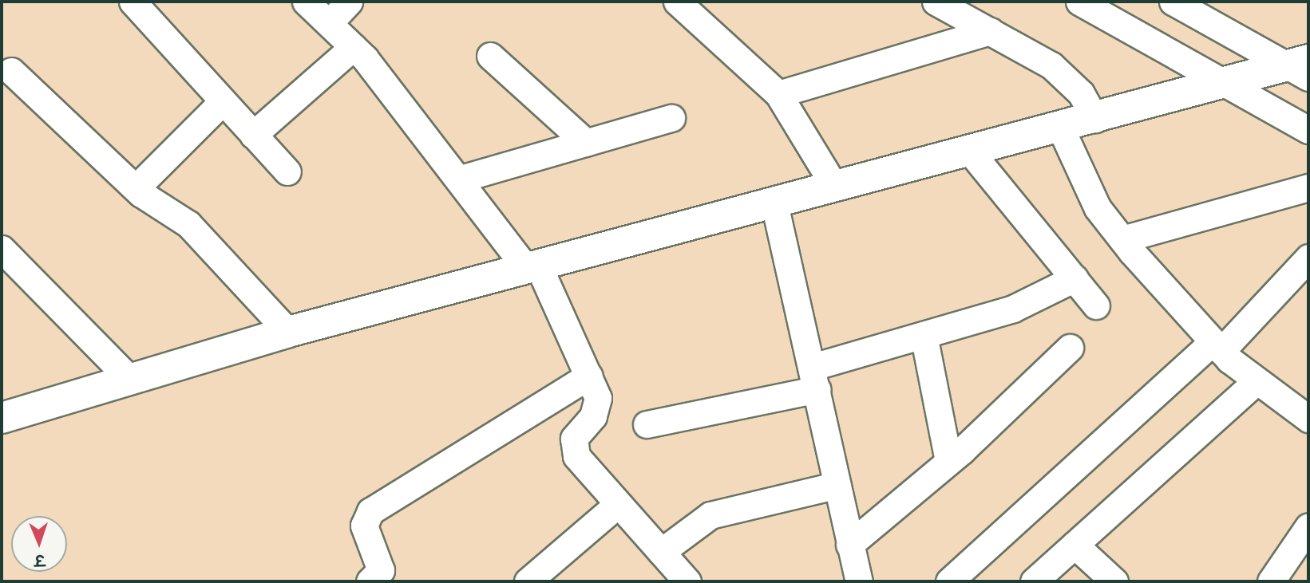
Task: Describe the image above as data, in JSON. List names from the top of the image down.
{
  "north": "bottom"
}
